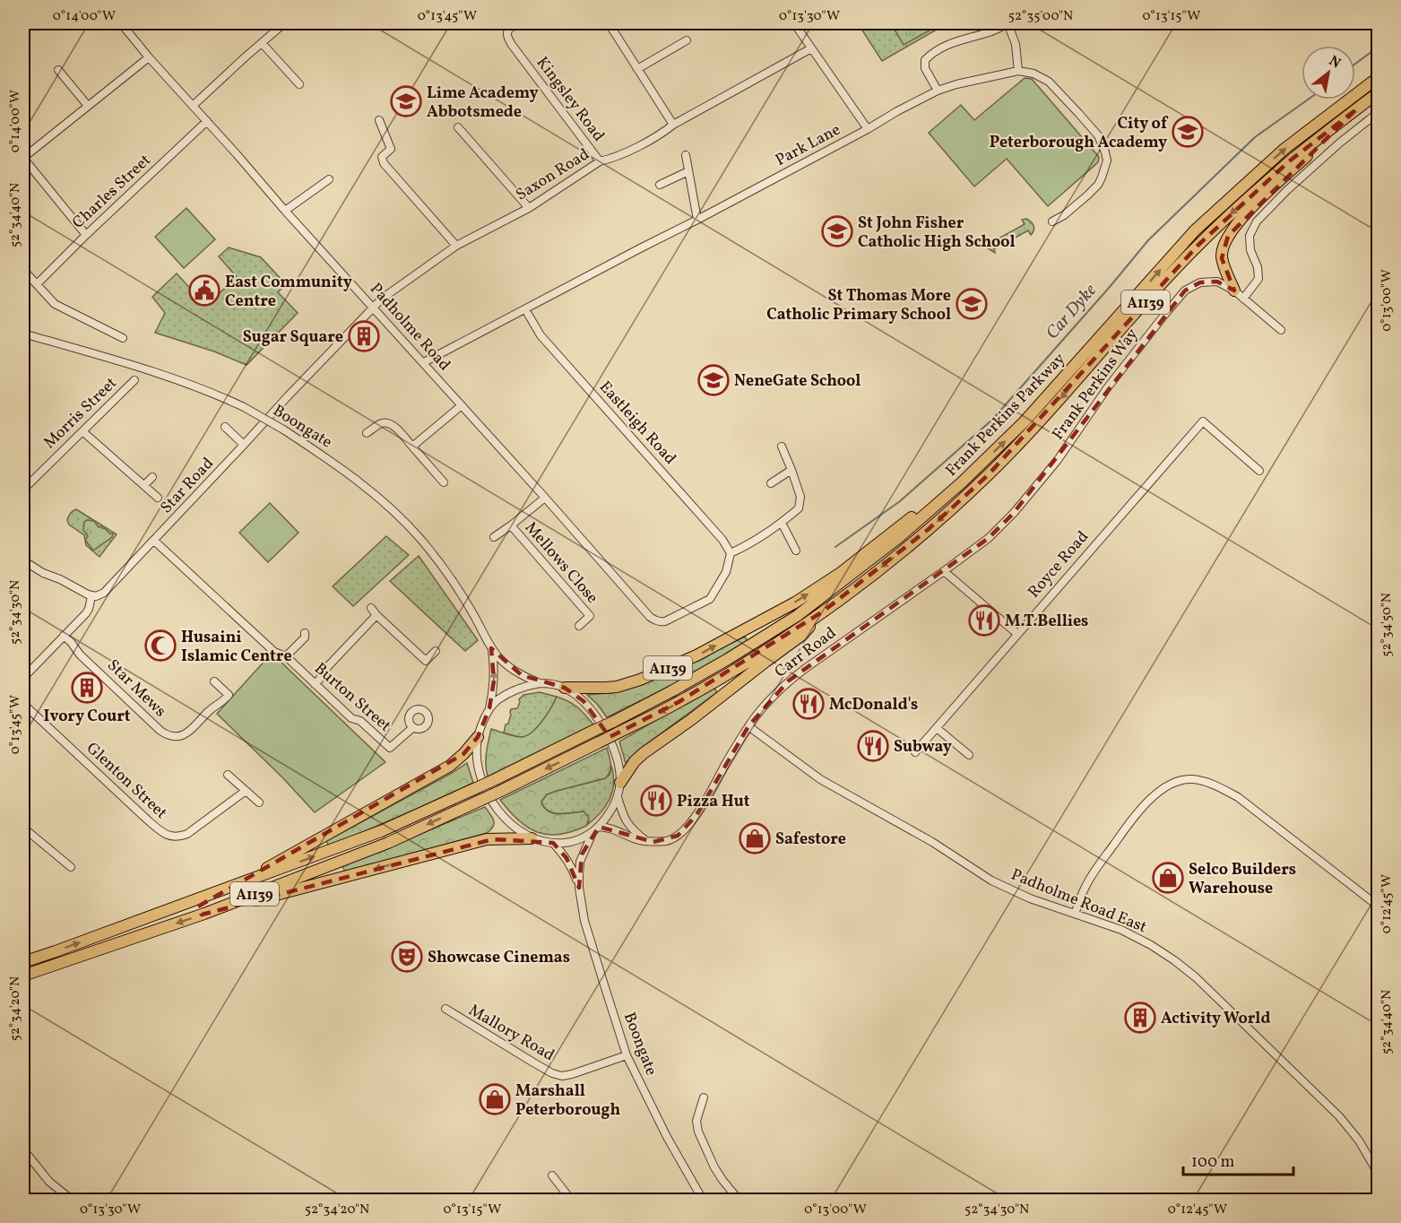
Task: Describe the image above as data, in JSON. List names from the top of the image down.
{
  "streets": {
    "highway": ["A1139", "Frank Perkins Parkway"],
    "street": [
      "Kingsley Road",
      "Park Lane",
      "Saxon Road",
      "Charles Street",
      "Padholme Road",
      "Frank Perkins Way",
      "Morris Street",
      "Eastleigh Road",
      "Boongate",
      "Star Road",
      "Mellows Close",
      "Royce Road",
      "Carr Road",
      "Star Mews",
      "Burton Street",
      "Glenton Street",
      "Padholme Road East",
      "Mallory Road"
    ]
  },
  "crossings": [
    ["Kingsley Road", "Saxon Road"],
    ["Park Lane", "Padholme Road"],
    ["Park Lane", "Eastleigh Road"],
    ["Saxon Road", "Padholme Road"],
    ["Saxon Road", "Star Road"],
    ["Charles Street", "Padholme Road"],
    ["A1139", "Frank Perkins Parkway"],
    ["A1139", "Boongate"],
    ["A1139", "Carr Road"],
    ["Padholme Road", "Eastleigh Road"],
    ["Padholme Road", "Star Road"],
    ["Padholme Road", "Mellows Close"],
    ["Frank Perkins Way", "Carr Road"],
    ["Boongate", "Carr Road"],
    ["Boongate", "Mallory Road"],
    ["Star Road", "Burton Street"],
    ["Carr Road", "Padholme Road East"]
  ],
  "water": ["Car Dyke"],
  "places": {
    "school or university": [
      "Lime Academy Abbotsmede",
      "City of Peterborough Academy",
      "St John Fisher Catholic High School",
      "St Thomas More Catholic Primary School",
      "NeneGate School"
    ],
    "public building": ["East Community Centre"],
    "building": ["Sugar Square", "Ivory Court", "Activity World"],
    "restaurant": [
      "M.T.Bellies",
      "McDonald's",
      "Subway",
      "Pizza Hut"
    ],
    "mosque": ["Husaini Islamic Centre"],
    "shop": ["Safestore", "Selco Builders Warehouse", "Marshall Peterborough"],
    "theatre": ["Showcase Cinemas"]
  },
  "scale_bar": "100 m",
  "north": "top right",
  "coordinates": [
    "0°14'00\"W",
    "0°13'45\"W",
    "0°13'30\"W",
    "52°35'00\"N",
    "0°13'15\"W",
    "52°34'40\"N",
    "0°13'00\"W",
    "52°34'30\"N",
    "52°34'50\"N",
    "0°12'45\"W",
    "52°34'20\"N"
  ]
}
